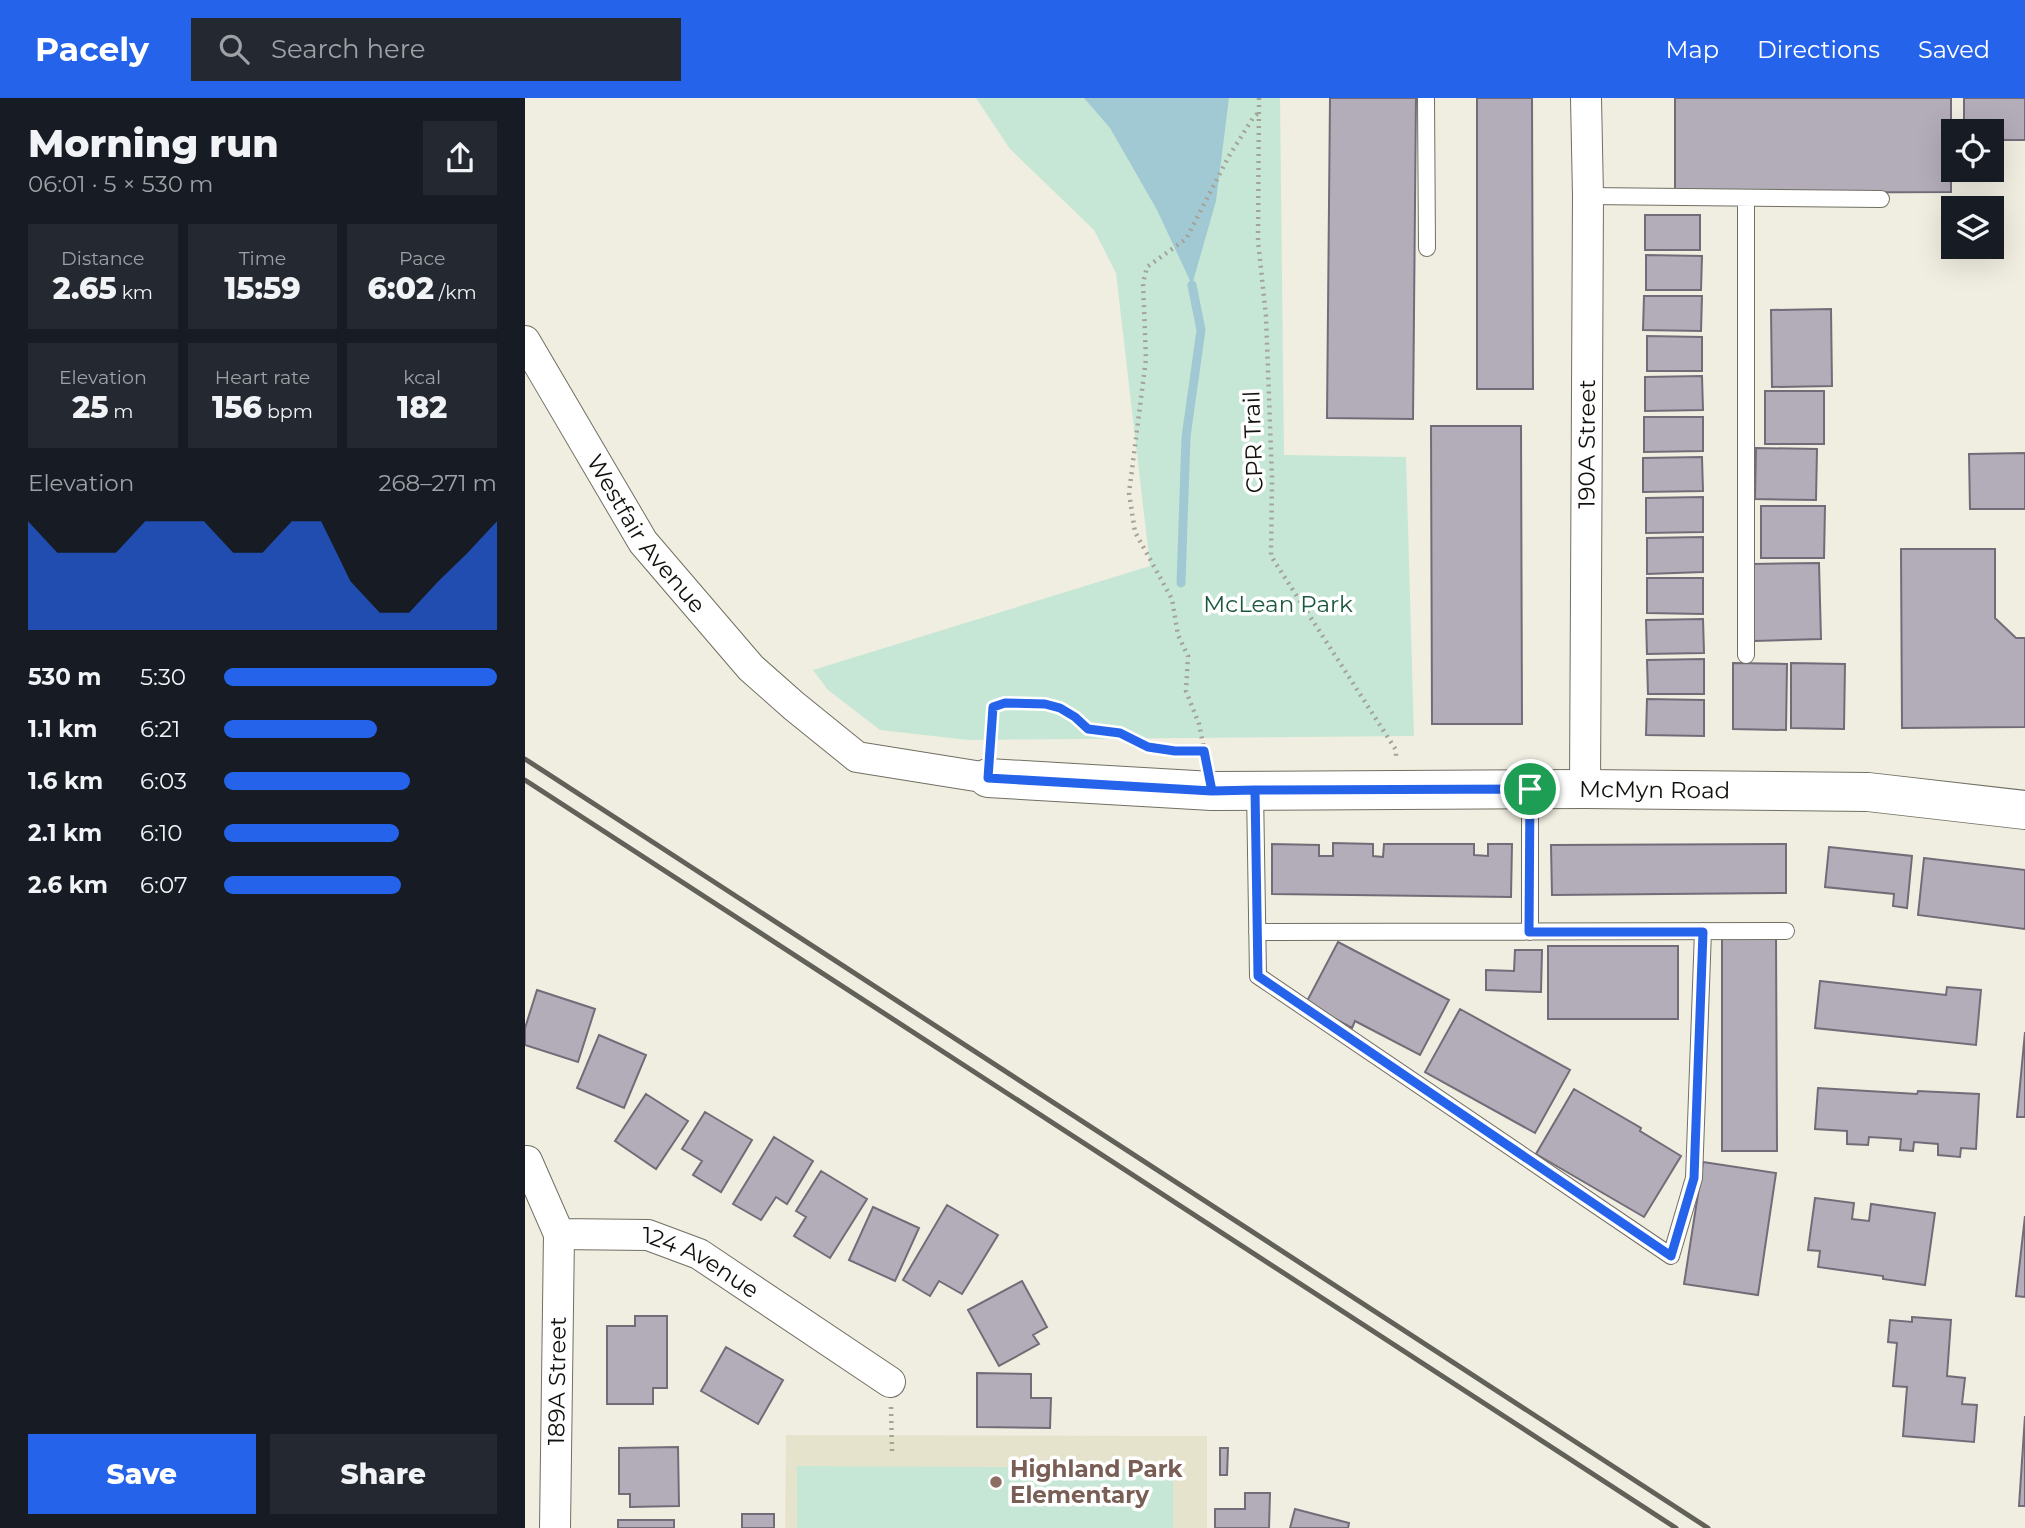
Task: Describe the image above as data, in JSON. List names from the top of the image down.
{
  "streets": {
    "street": [
      "190A Street",
      "Westfair Avenue",
      "McMyn Road",
      "124 Avenue",
      "189A Street"
    ],
    "path": ["CPR Trail"]
  },
  "crossings": [
    ["190A Street", "McMyn Road"],
    ["Westfair Avenue", "McMyn Road"],
    ["124 Avenue", "189A Street"]
  ],
  "parks": ["McLean Park"],
  "places": ["Highland Park Elementary"],
  "page": {
    "header": "Pacely",
    "search": "Search here",
    "nav": ["Map", "Directions", "Saved"],
    "heading": ["Morning run", "06:01 · 5 × 530 m"],
    "stats": [
      ["Distance", "2.65 km"],
      ["Time", "15:59"],
      ["Pace", "6:02 /km"],
      ["Elevation", "25 m"],
      ["Heart rate", "156 bpm"],
      ["kcal", "182"]
    ],
    "chart": ["Elevation", "268–271 m"],
    "list": [
      {
        "name": "530 m",
        "note": "5:30"
      },
      {
        "name": "1.1 km",
        "note": "6:21"
      },
      {
        "name": "1.6 km",
        "note": "6:03"
      },
      {
        "name": "2.1 km",
        "note": "6:10"
      },
      {
        "name": "2.6 km",
        "note": "6:07"
      }
    ],
    "buttons": ["Save", "Share"]
  }
}
